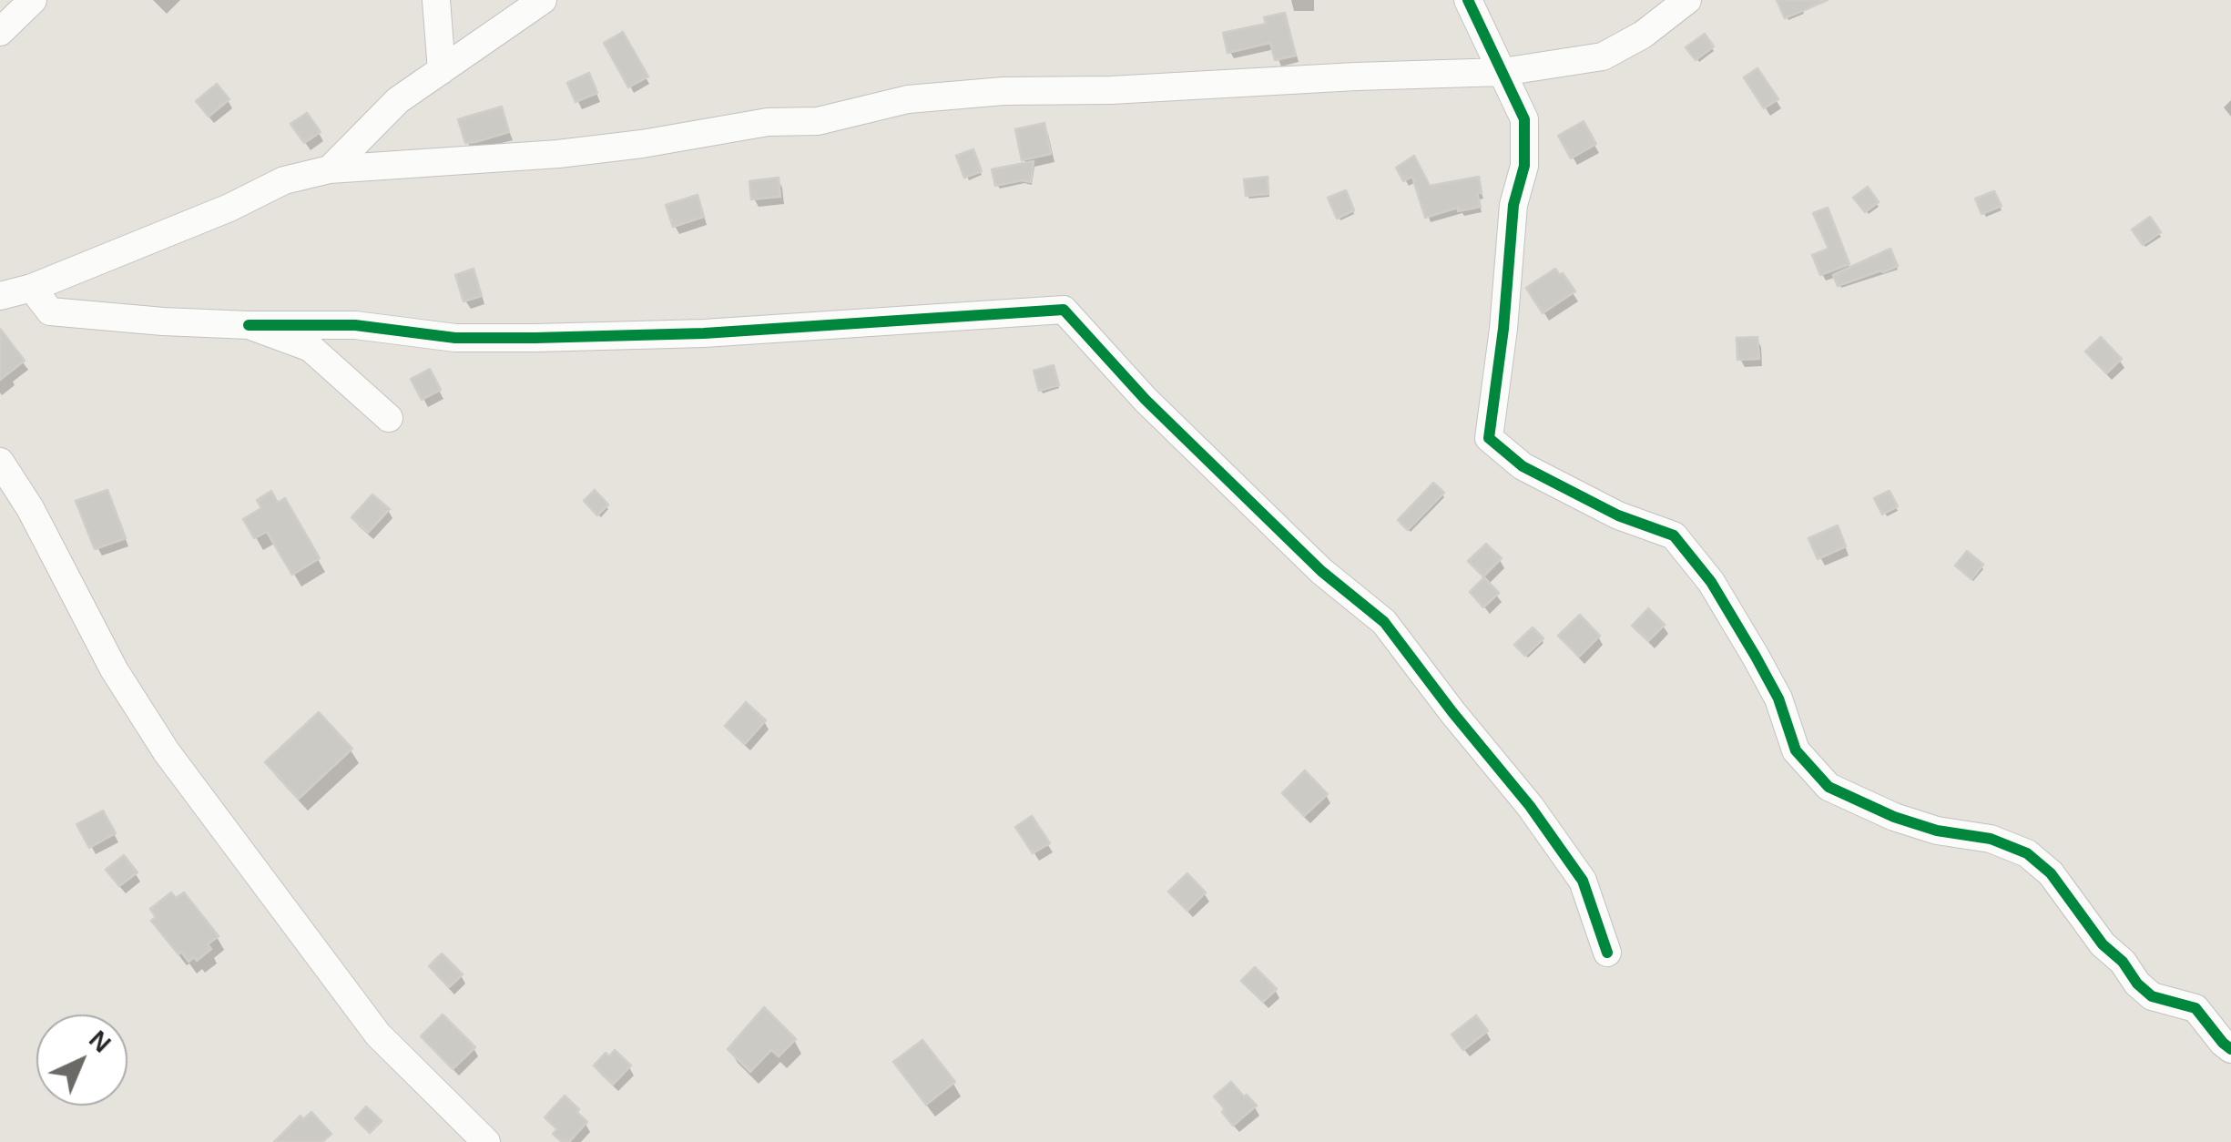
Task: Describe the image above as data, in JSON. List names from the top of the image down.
{
  "north": "top right"
}
